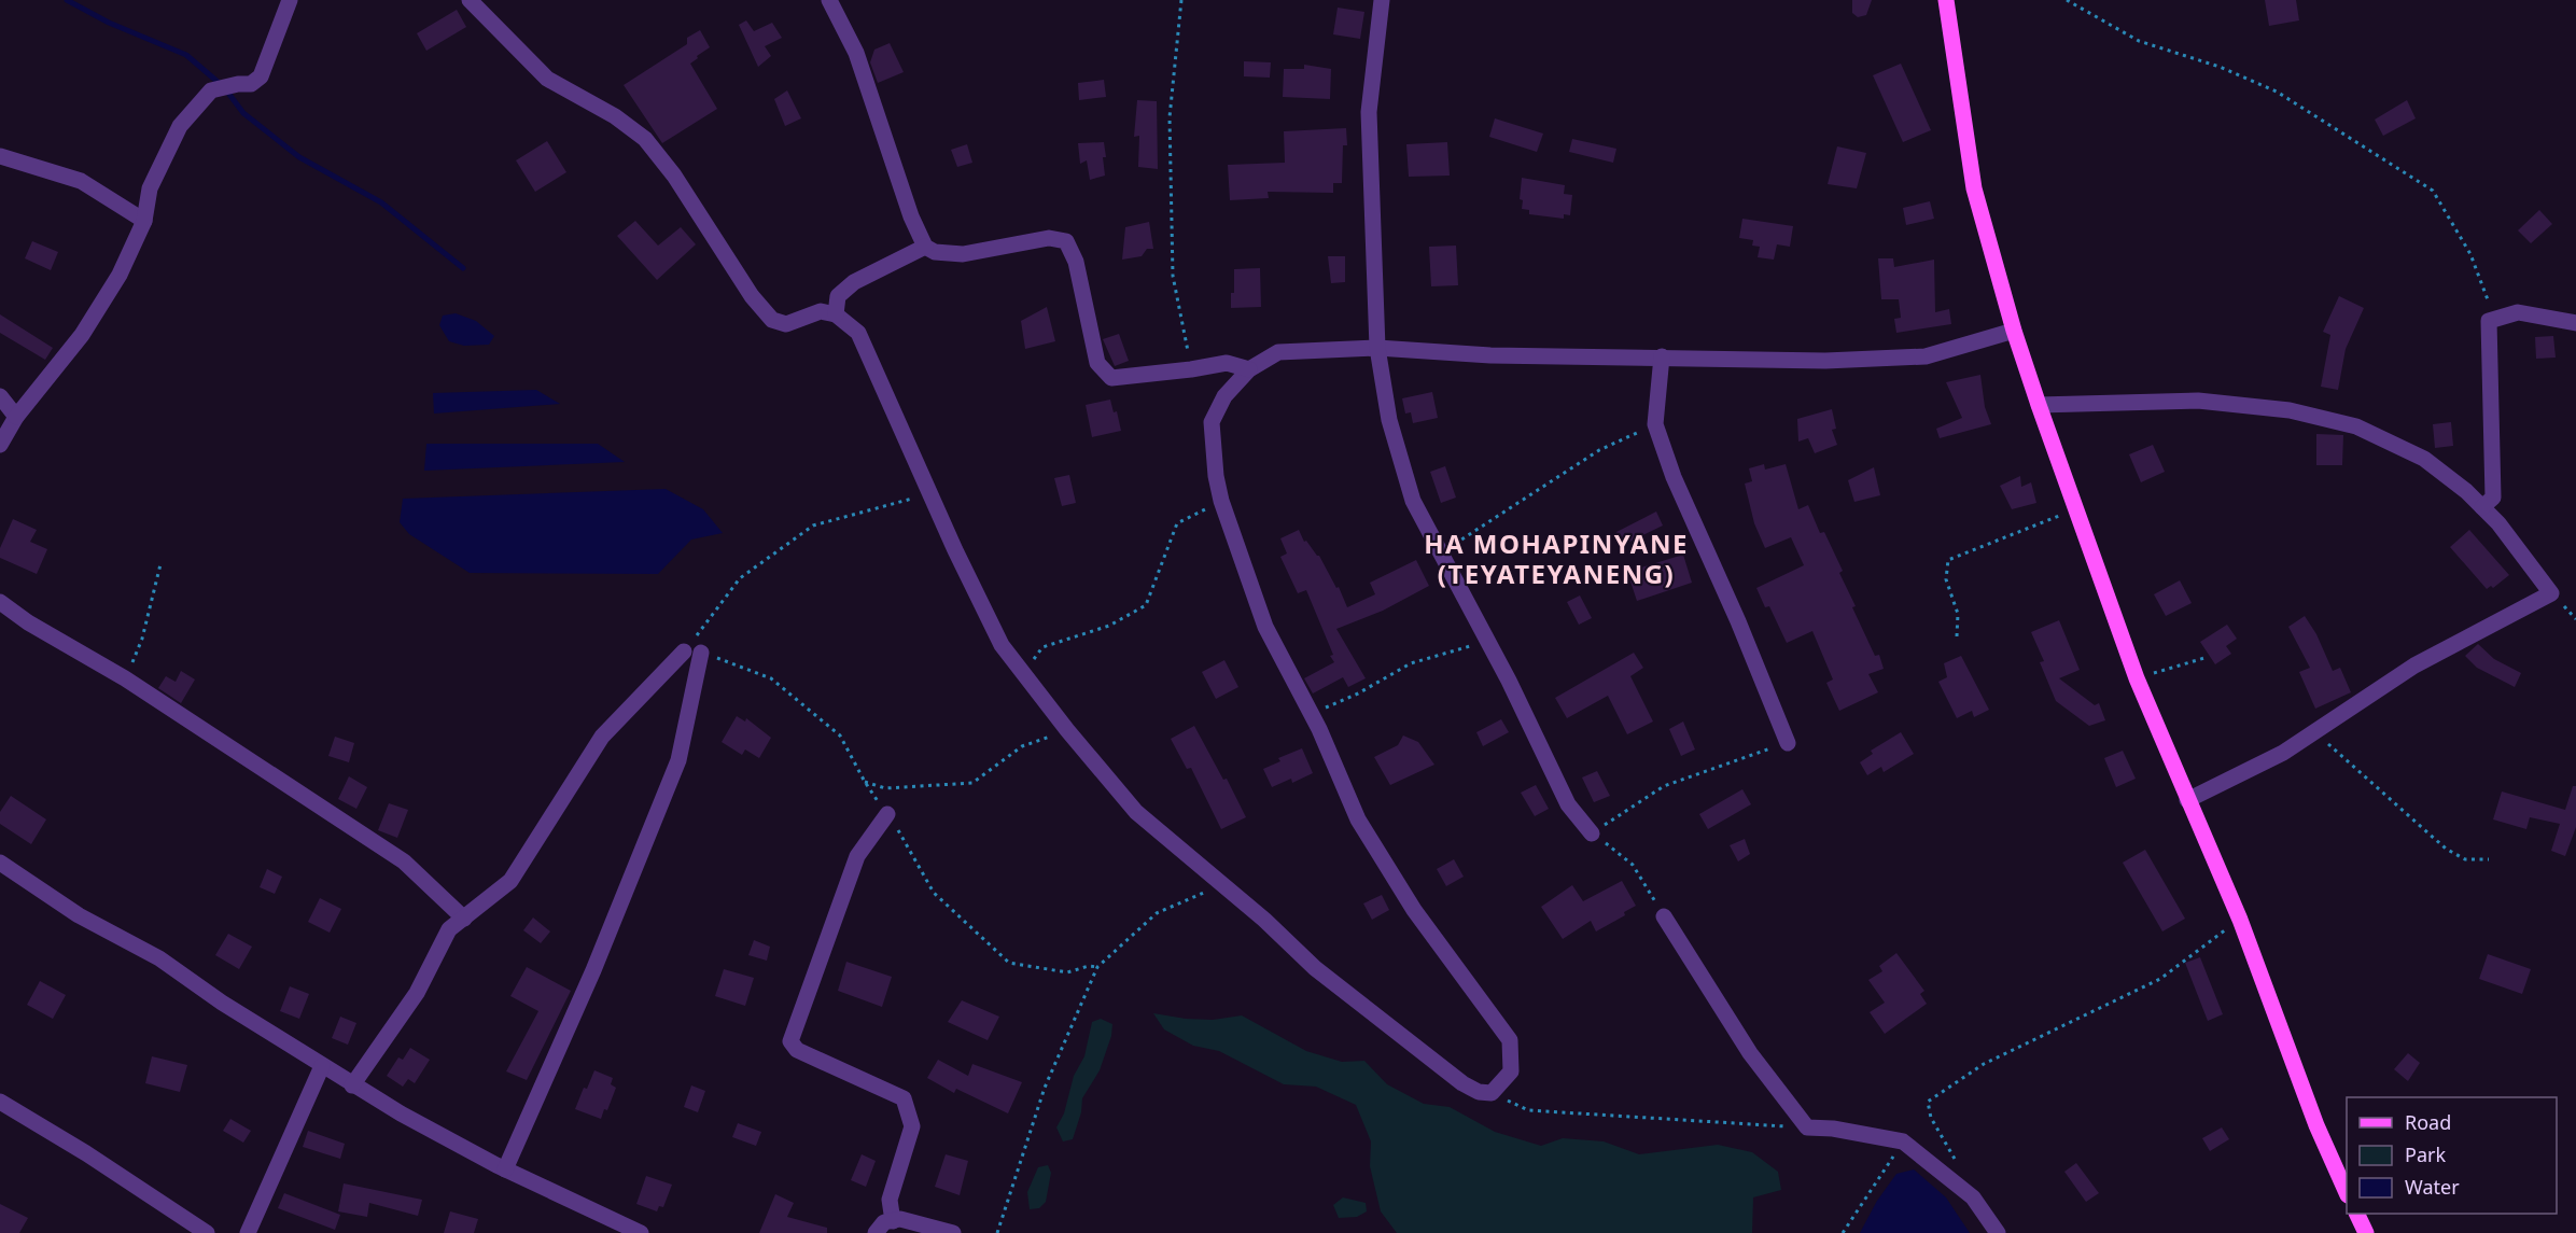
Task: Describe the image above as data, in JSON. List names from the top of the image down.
{
  "districts": ["HA MOHAPINYANE (TEYATEYANENG)"],
  "legend": ["Road", "Park", "Water"]
}
